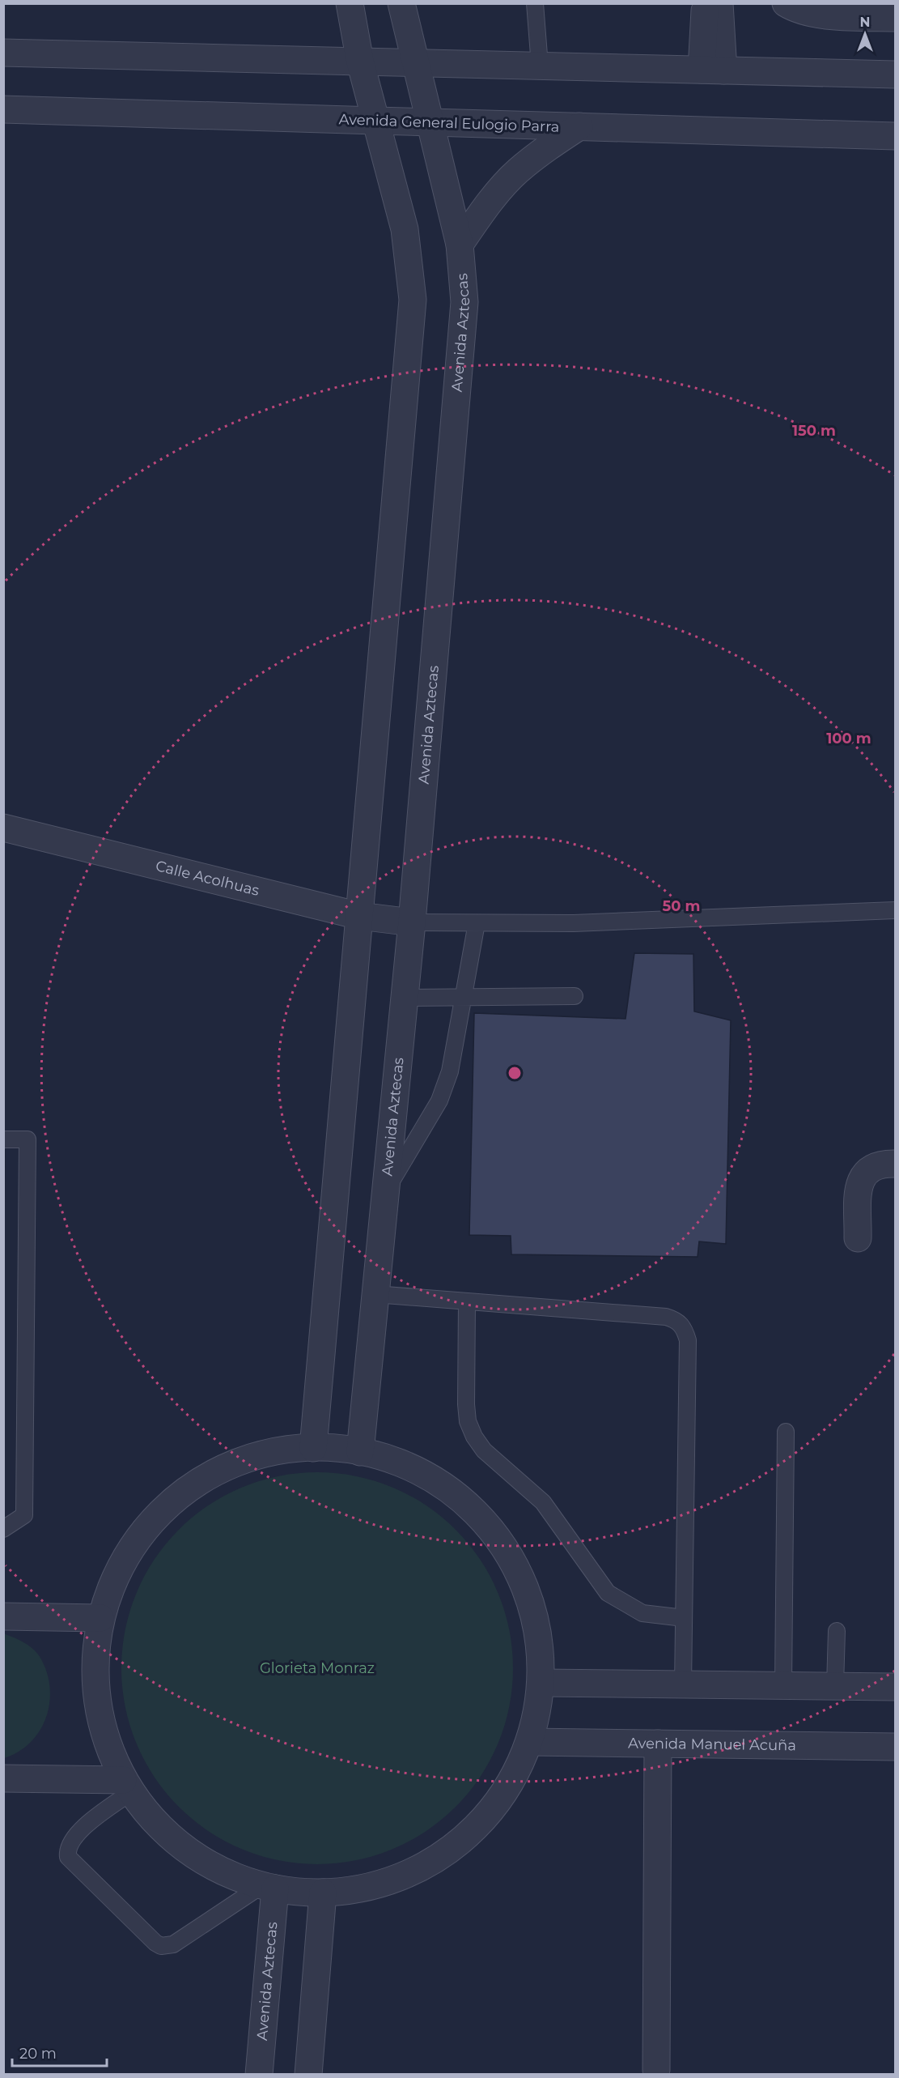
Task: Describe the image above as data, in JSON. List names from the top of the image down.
{
  "streets": {
    "street": [
      "Avenida General Eulogio Parra",
      "Avenida Aztecas",
      "Calle Acolhuas",
      "Avenida Manuel Acuña"
    ]
  },
  "crossings": [
    ["Avenida General Eulogio Parra", "Avenida Aztecas"],
    ["Avenida Aztecas", "Calle Acolhuas"]
  ],
  "parks": ["Glorieta Monraz"],
  "scale_bar": "20 m",
  "north": "top",
  "rings": ["150 m", "100 m", "50 m"]
}
